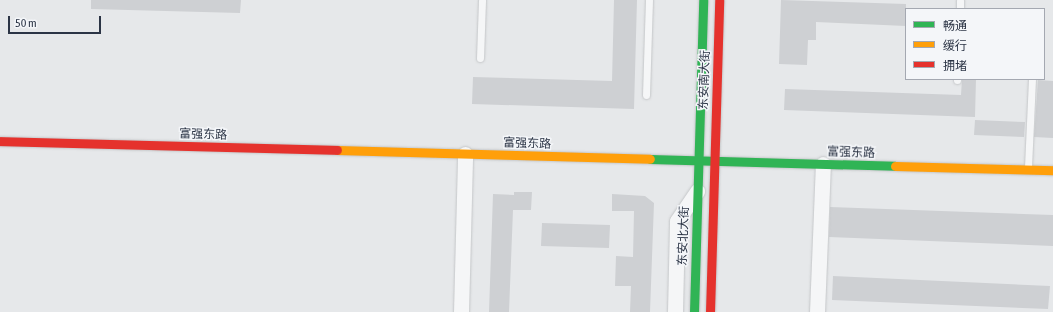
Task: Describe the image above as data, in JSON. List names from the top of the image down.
{
  "streets": {
    "street": ["东安南大街", "富强东路", "东安北大街"]
  },
  "crossings": [
    ["东安南大街", "富强东路"],
    ["东安南大街", "东安北大街"],
    ["富强东路", "东安北大街"]
  ],
  "legend": ["畅通", "缓行", "拥堵"],
  "scale_bar": "50 m"
}
